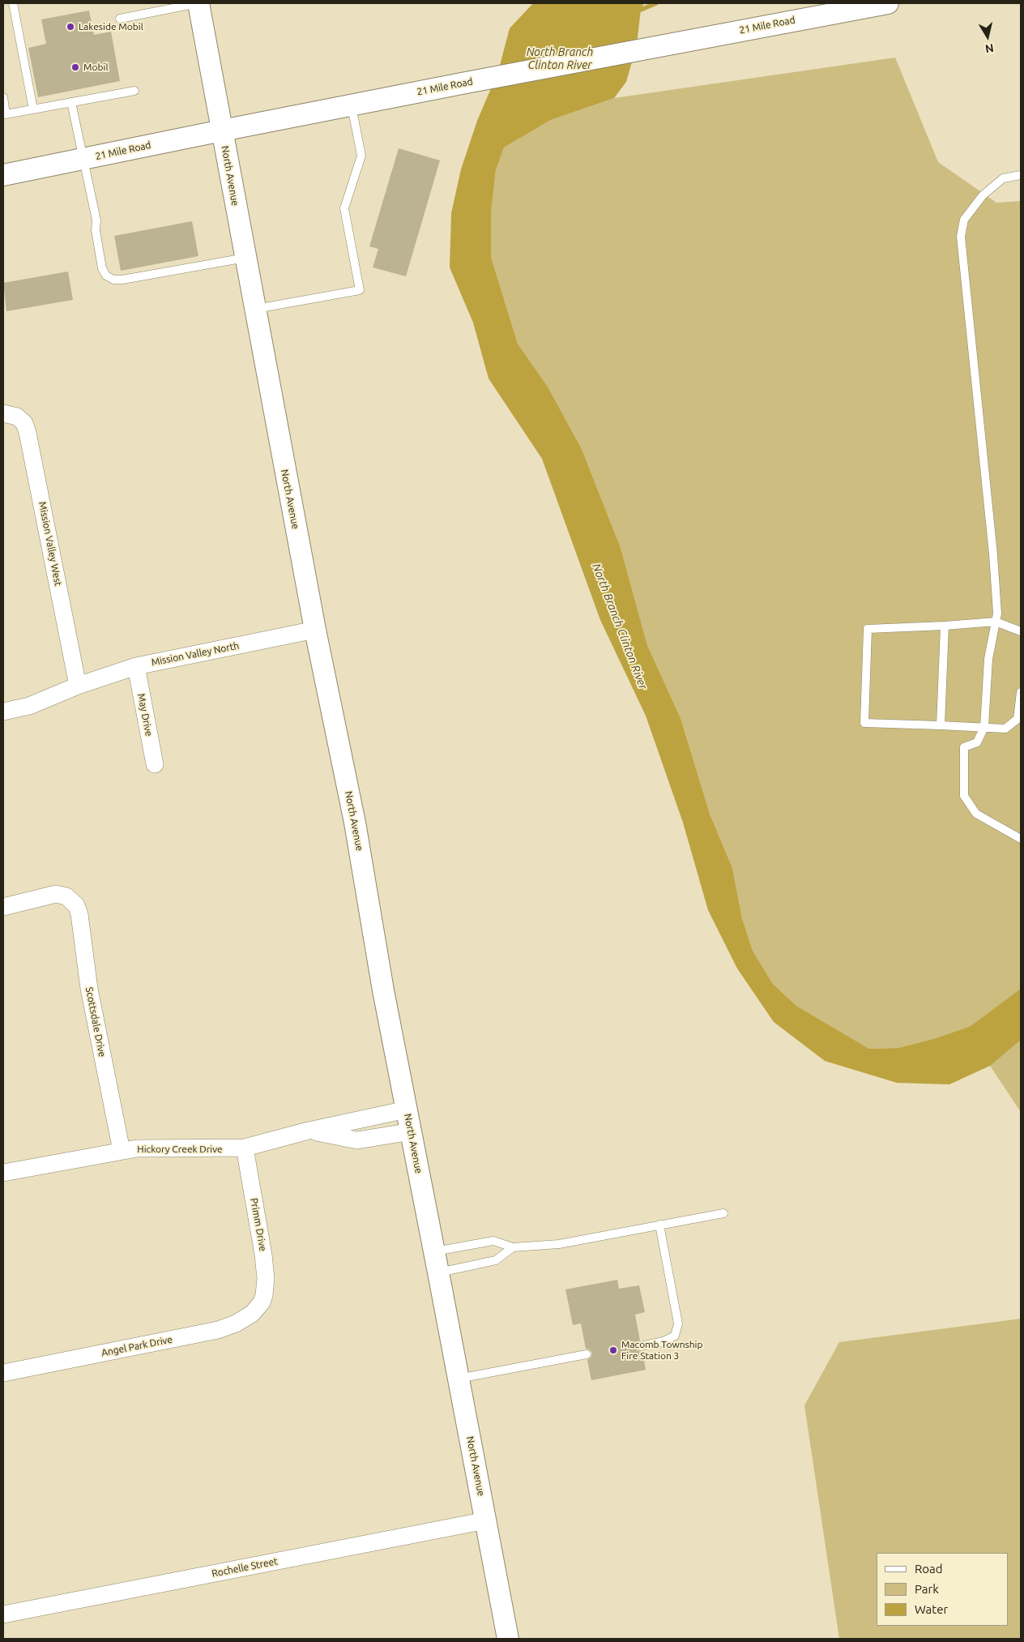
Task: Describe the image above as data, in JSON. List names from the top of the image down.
{
  "streets": {
    "street": [
      "21 Mile Road",
      "North Avenue",
      "Mission Valley West",
      "Mission Valley North",
      "May Drive",
      "Scottsdale Drive",
      "Hickory Creek Drive",
      "Primm Drive",
      "Angel Park Drive",
      "Rochelle Street"
    ]
  },
  "crossings": [
    ["21 Mile Road", "North Avenue"],
    ["North Avenue", "Mission Valley North"],
    ["North Avenue", "Hickory Creek Drive"],
    ["North Avenue", "Rochelle Street"],
    ["Mission Valley West", "Mission Valley North"],
    ["Mission Valley North", "May Drive"],
    ["Scottsdale Drive", "Hickory Creek Drive"],
    ["Hickory Creek Drive", "Primm Drive"],
    ["Primm Drive", "Angel Park Drive"]
  ],
  "water": ["North Branch Clinton River"],
  "places": ["Lakeside Mobil", "Mobil", "Macomb Township Fire Station 3"],
  "legend": ["Road", "Park", "Water"],
  "north": "bottom"
}
